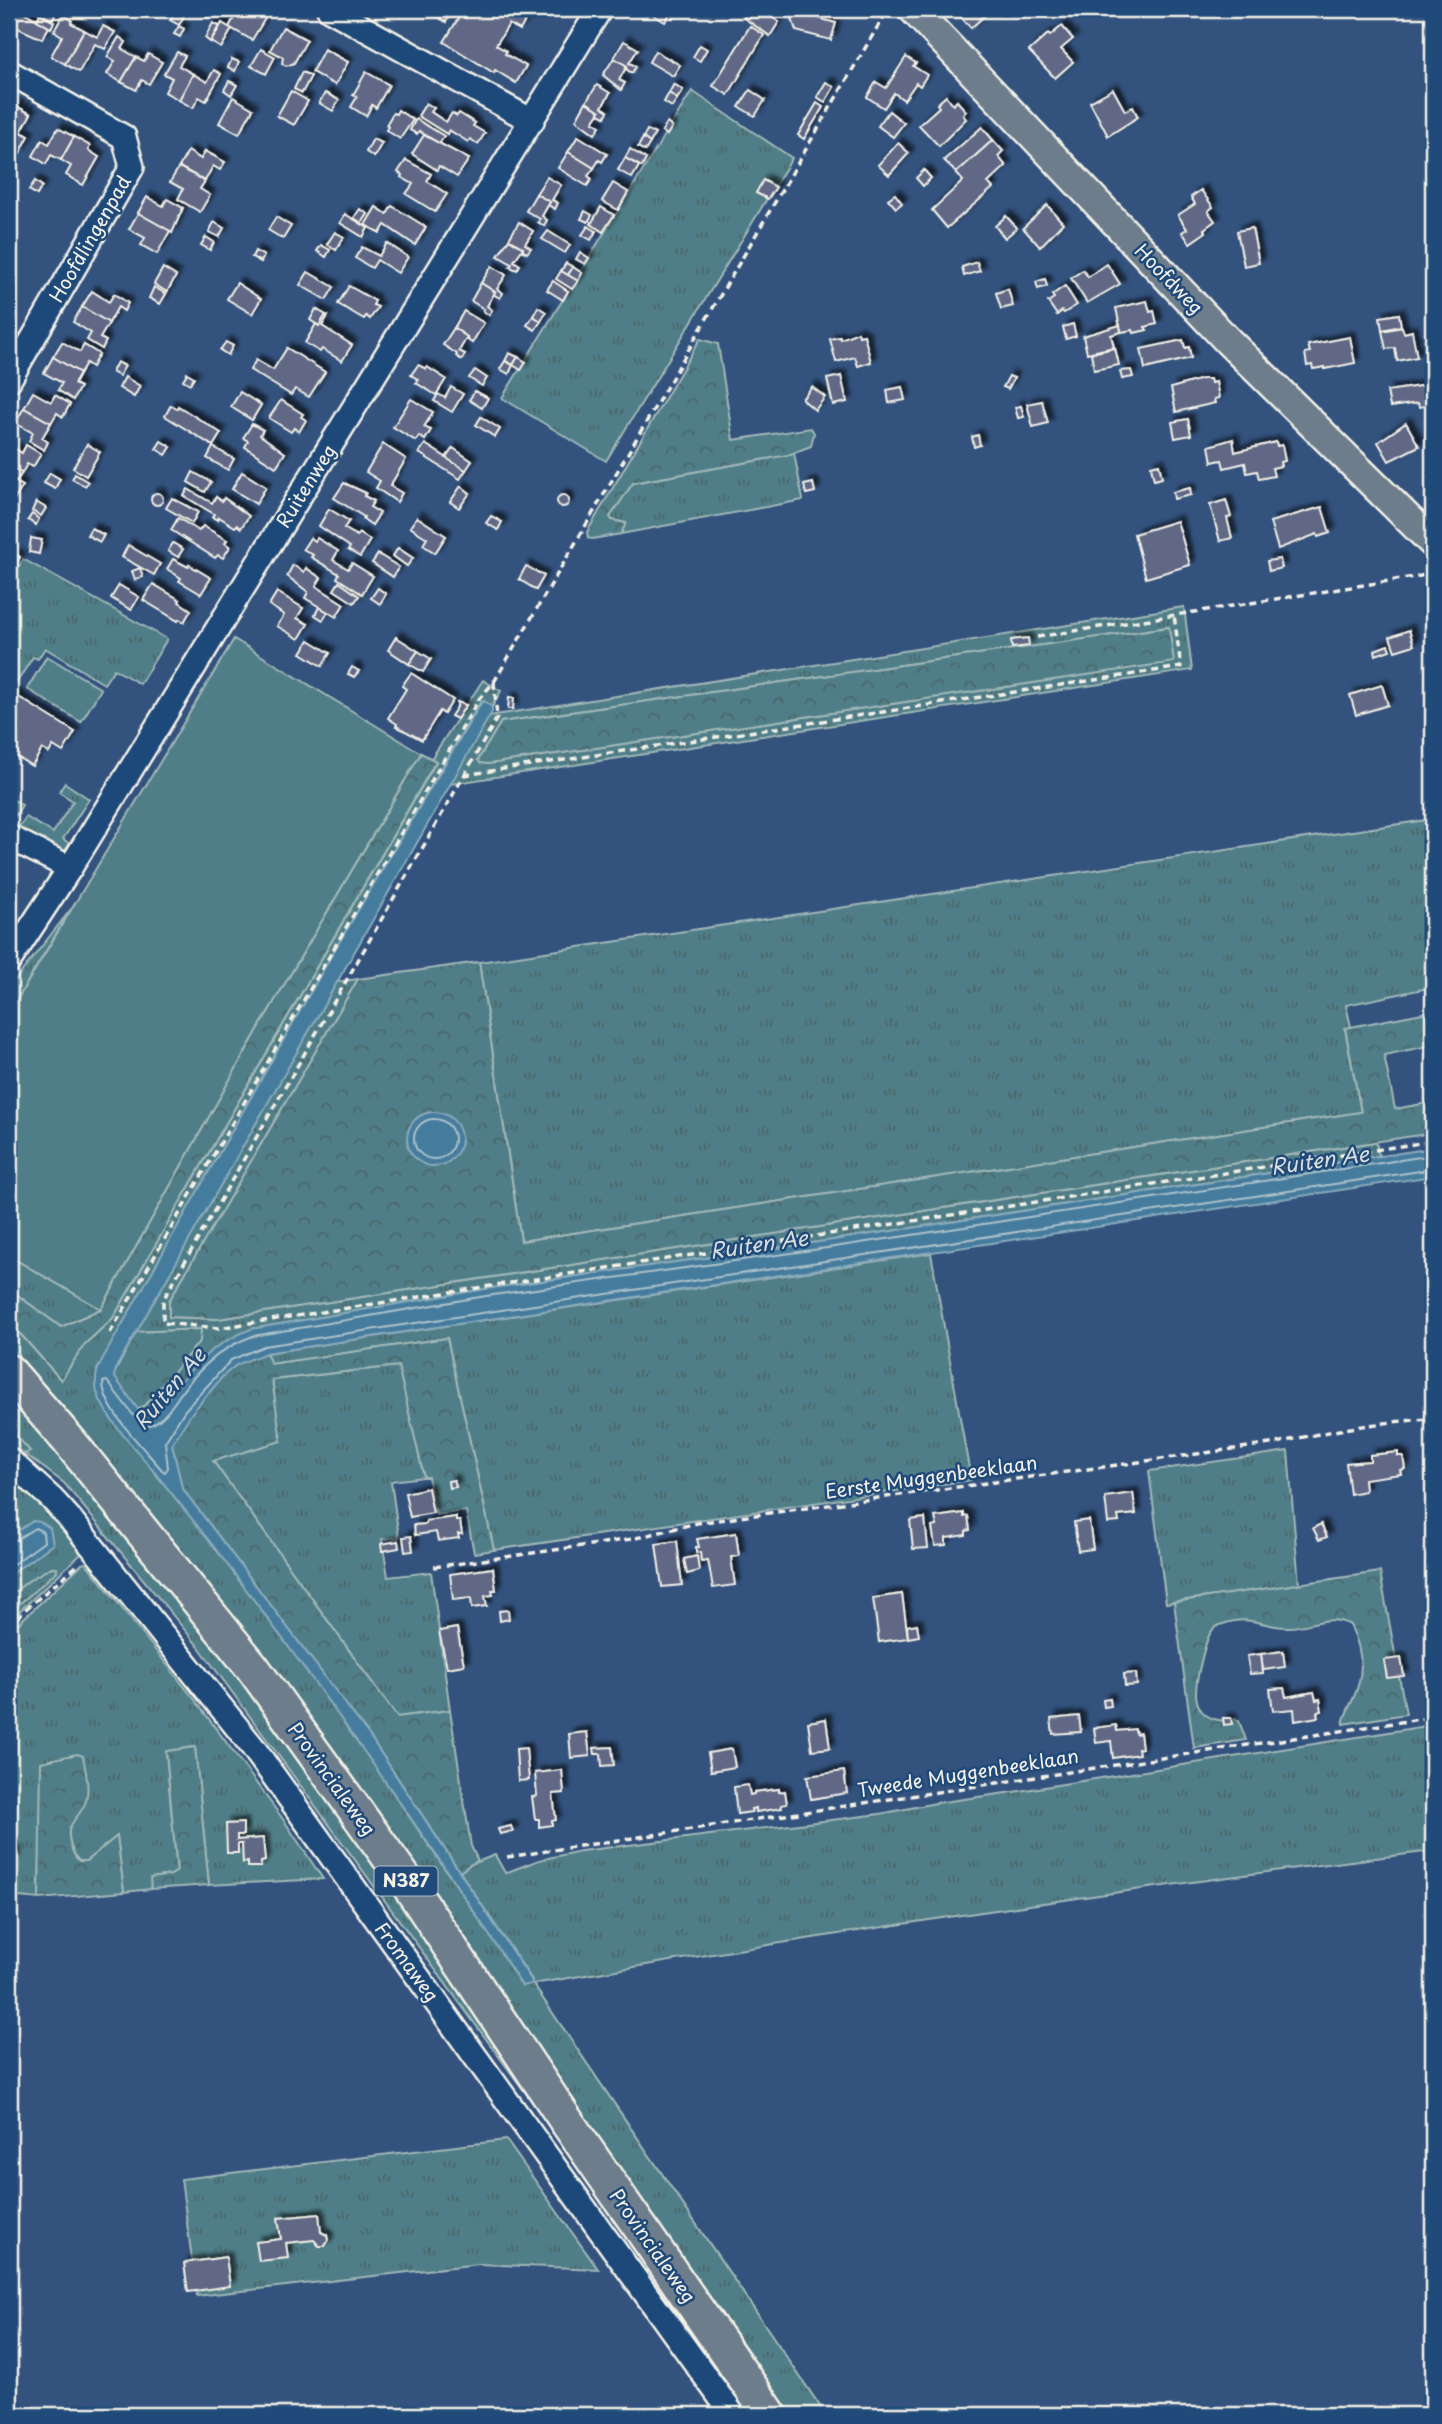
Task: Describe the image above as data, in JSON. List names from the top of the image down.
{
  "streets": {
    "highway": ["Provincialeweg", "N387"],
    "main road": ["Hoofdweg"],
    "street": ["Hoofdlingenpad", "Ruitenweg", "Fromaweg"],
    "path": ["Eerste Muggenbeeklaan", "Tweede Muggenbeeklaan"]
  },
  "water": ["Ruiten Ae"]
}
